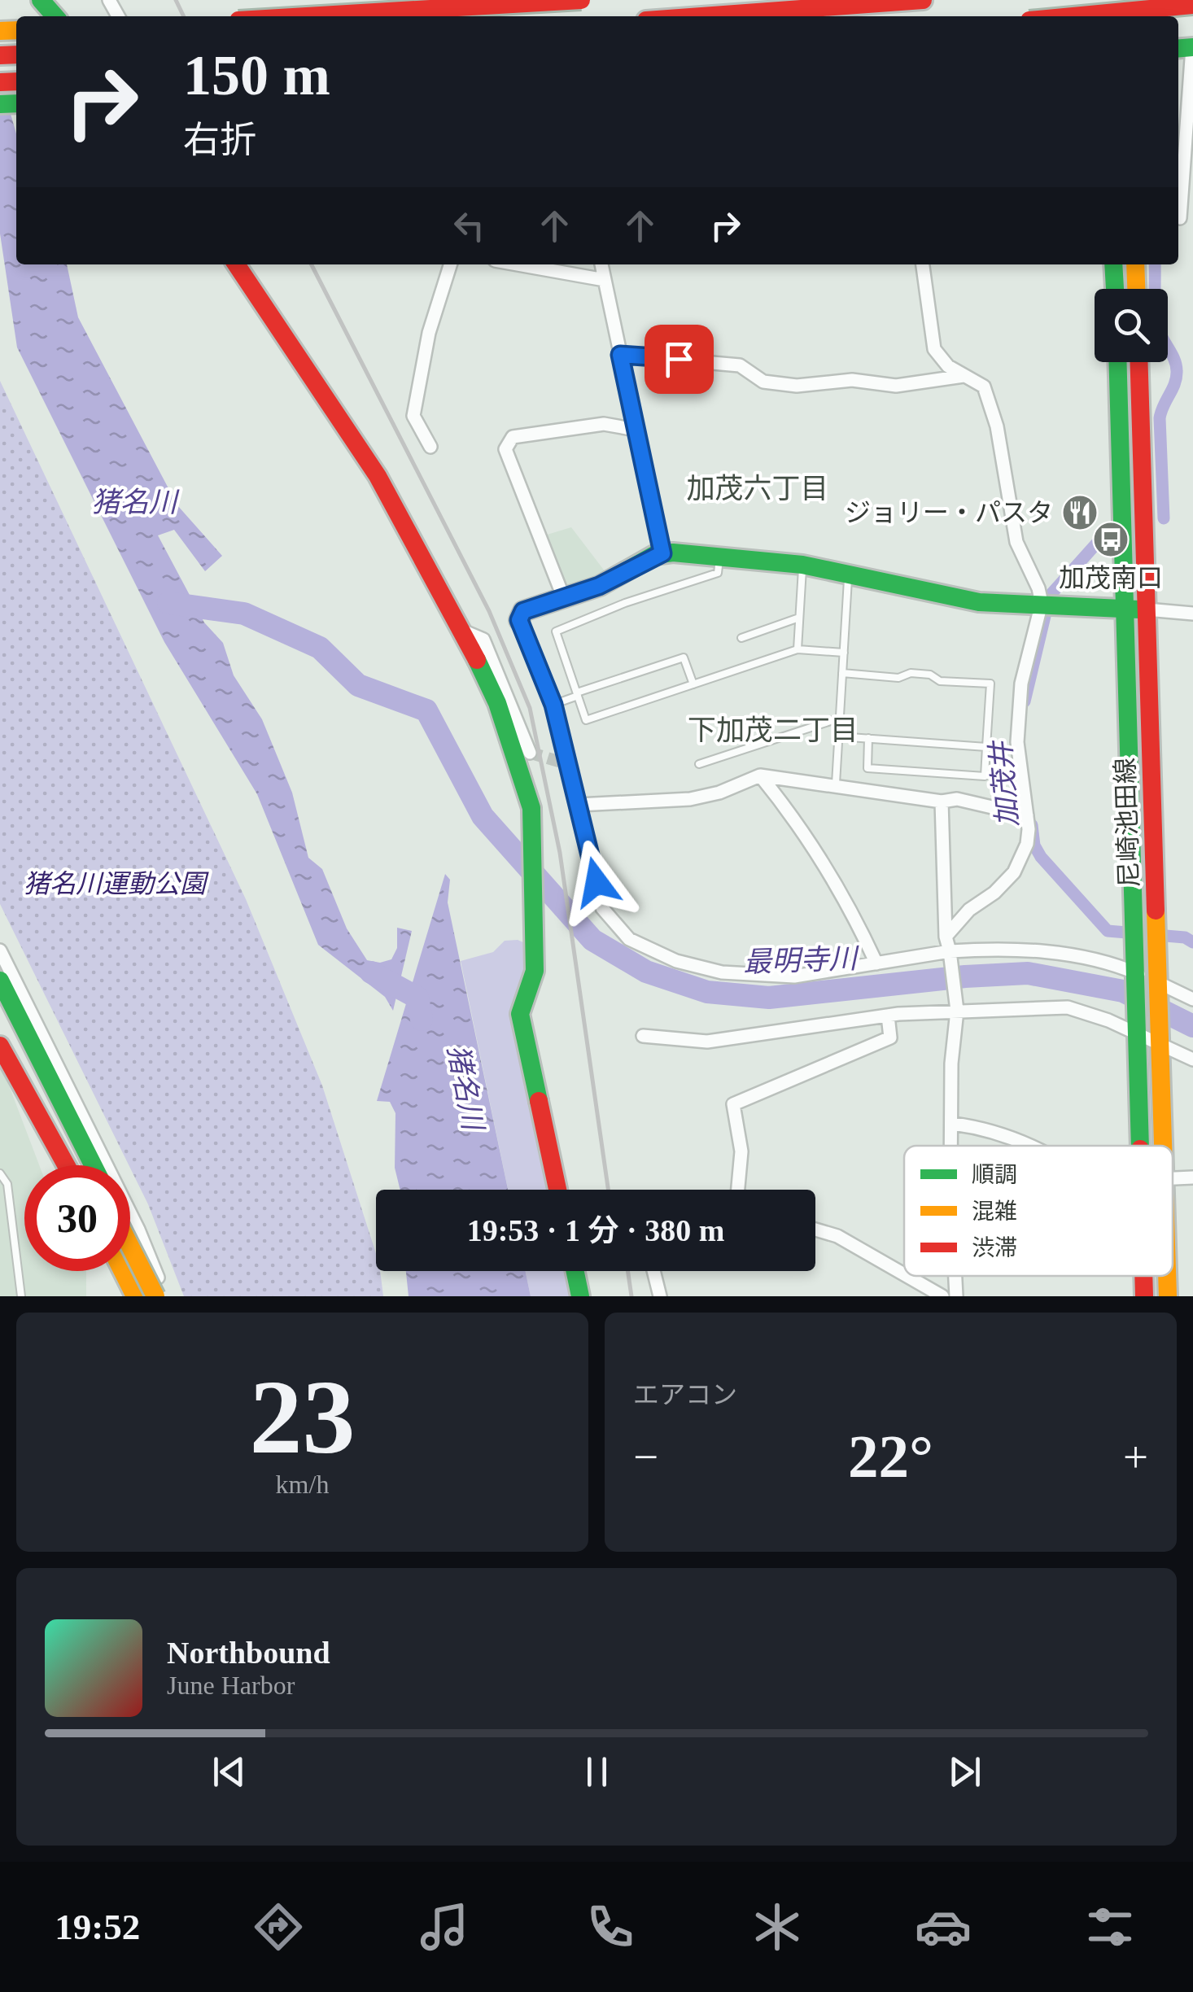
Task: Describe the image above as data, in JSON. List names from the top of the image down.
{
  "streets": {
    "main road": ["尼崎池田線"]
  },
  "districts": ["加茂六丁目", "下加茂二丁目"],
  "water": ["猪名川", "加茂井", "最明寺川"],
  "parks": ["猪名川運動公園"],
  "places": {
    "restaurant": ["ジョリー・パスタ"],
    "bus stop": ["加茂南口"]
  },
  "legend": ["順調", "混雑", "渋滞"],
  "page": {
    "turn": ["150 m", "右折"],
    "limit": "30",
    "trip": "19:53 · 1 分 · 380 m",
    "tile": [
      ["23", "km/h"],
      "エアコン"
    ],
    "heat": ["−", "22°", "+"],
    "song": ["Northbound", "June Harbor"],
    "tabs": "19:52"
  }
}
